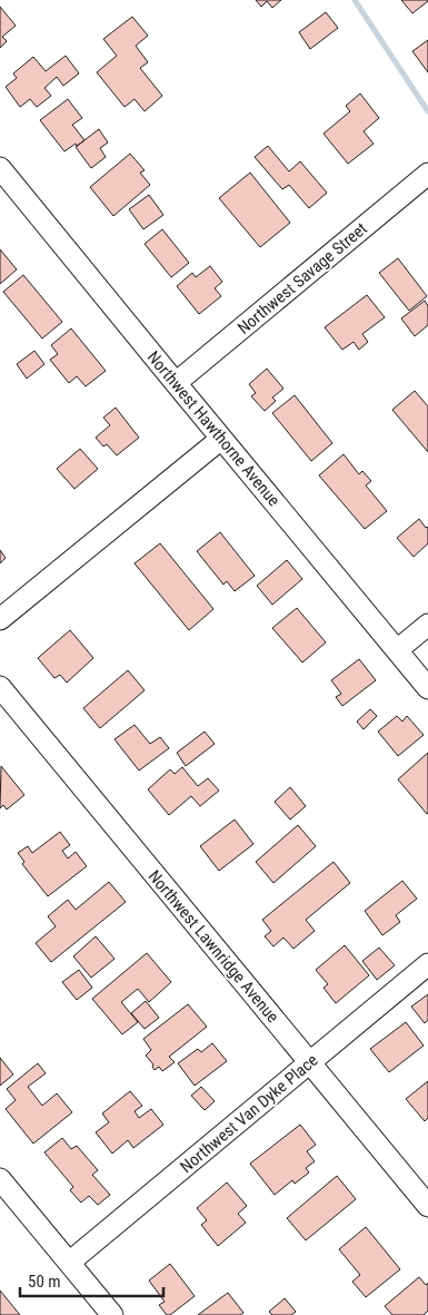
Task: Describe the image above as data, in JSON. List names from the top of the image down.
{
  "streets": {
    "street": [
      "Northwest Savage Street",
      "Northwest Hawthorne Avenue",
      "Northwest Lawnridge Avenue",
      "Northwest Van Dyke Place"
    ]
  },
  "crossings": [
    ["Northwest Savage Street", "Northwest Hawthorne Avenue"],
    ["Northwest Lawnridge Avenue", "Northwest Van Dyke Place"]
  ],
  "scale_bar": "50 m"
}
